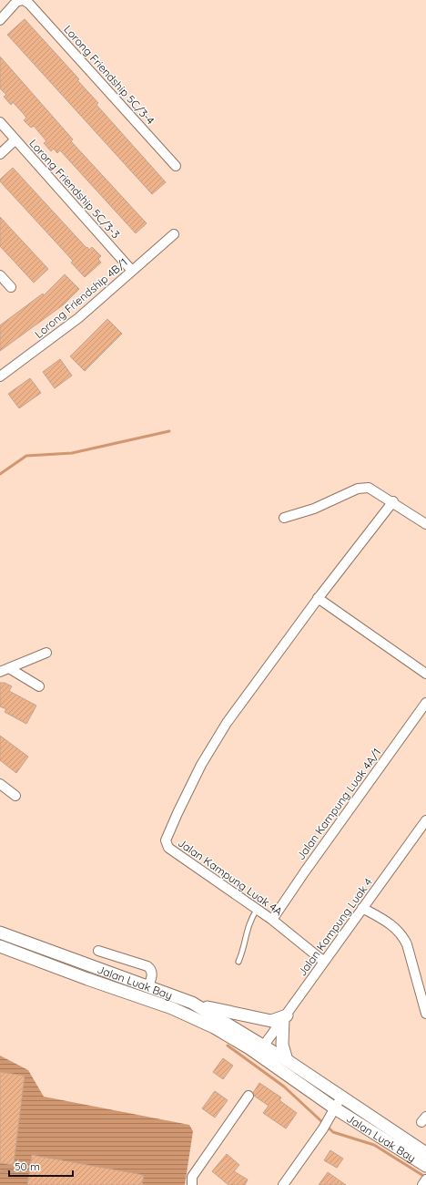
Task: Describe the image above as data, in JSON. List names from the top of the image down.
{
  "streets": {
    "street": [
      "Lorong Friendship 5C/3-4",
      "Lorong Friendship 5C/3-3",
      "Lorong Friendship 4B/1",
      "Jalan Kampung Luak 4A/1",
      "Jalan Kampung Luak 4A",
      "Jalan Kampung Luak 4",
      "Jalan Luak Bay"
    ]
  },
  "crossings": [
    ["Lorong Friendship 5C/3-3", "Lorong Friendship 4B/1"],
    ["Jalan Kampung Luak 4A/1", "Jalan Kampung Luak 4A"],
    ["Jalan Kampung Luak 4A", "Jalan Kampung Luak 4"],
    ["Jalan Kampung Luak 4", "Jalan Luak Bay"]
  ],
  "scale_bar": "50 m"
}
